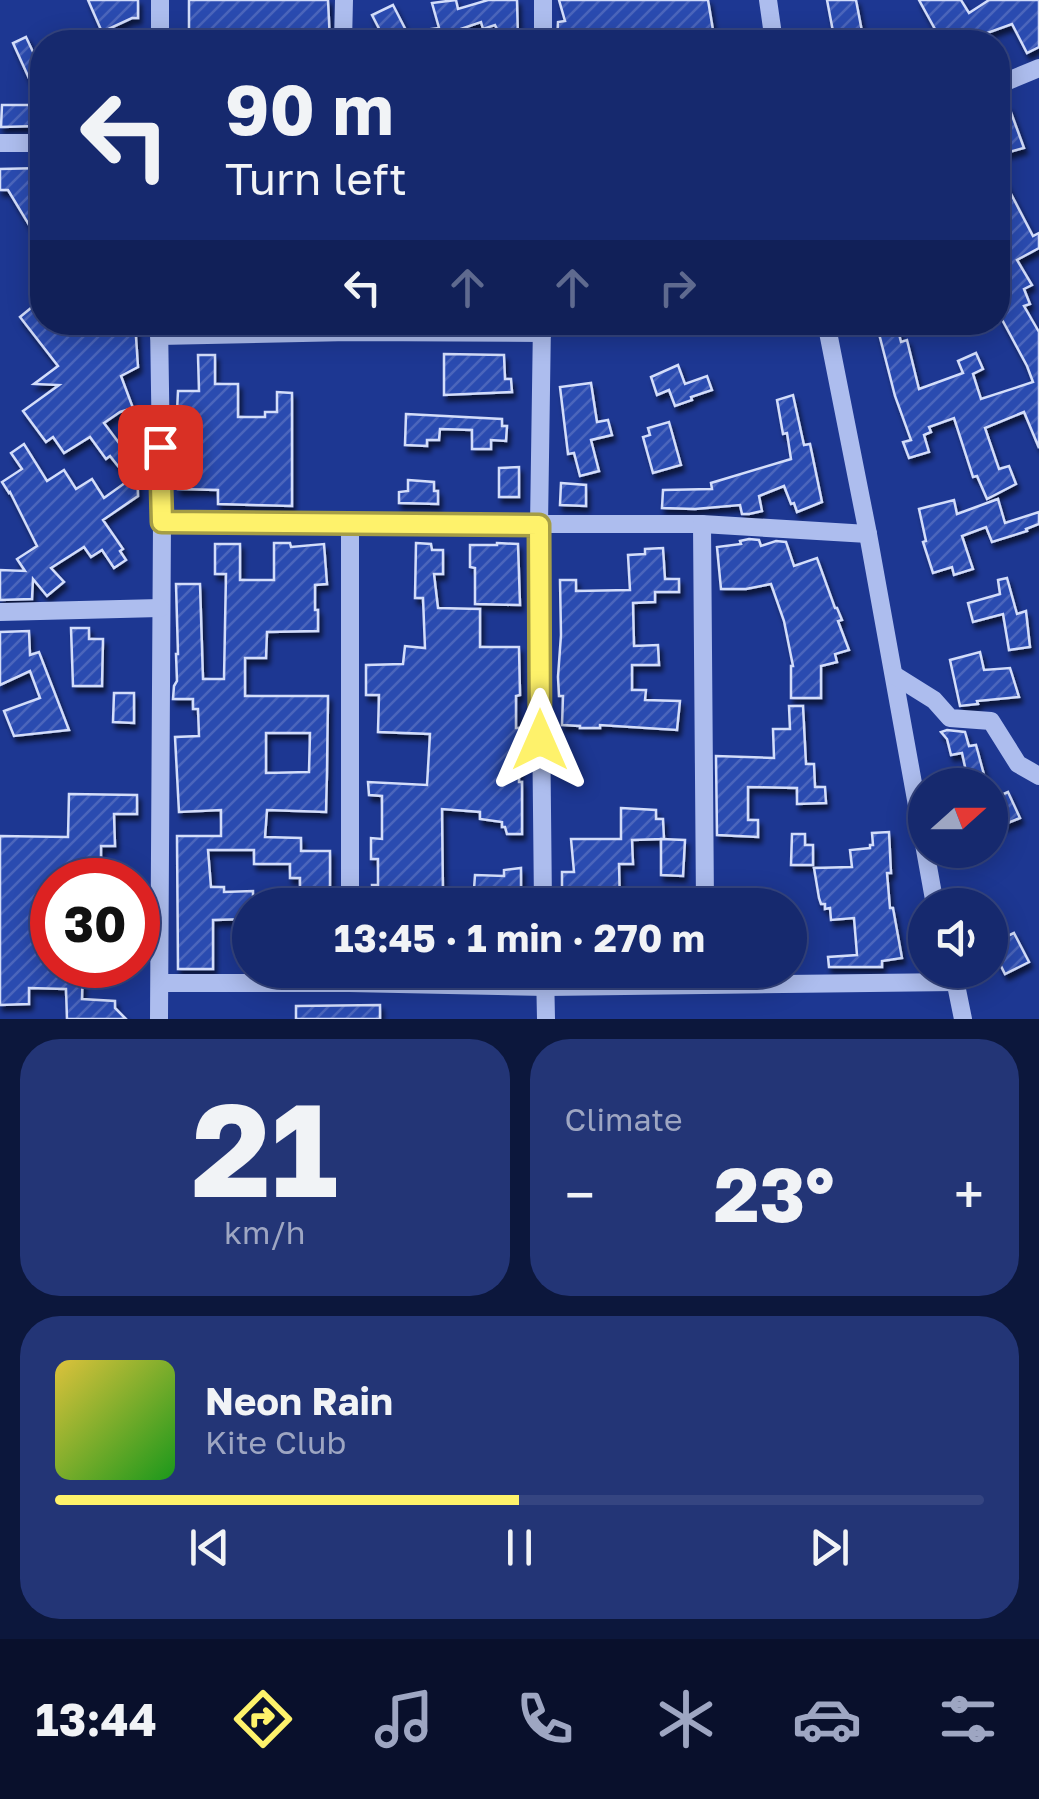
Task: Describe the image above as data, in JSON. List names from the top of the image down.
{
  "north": "right",
  "page": {
    "turn": ["90 m", "Turn left"],
    "limit": "30",
    "trip": "13:45 · 1 min · 270 m",
    "tile": [
      ["21", "km/h"],
      "Climate"
    ],
    "heat": ["−", "23°", "+"],
    "song": ["Neon Rain", "Kite Club"],
    "tabs": "13:44"
  }
}
